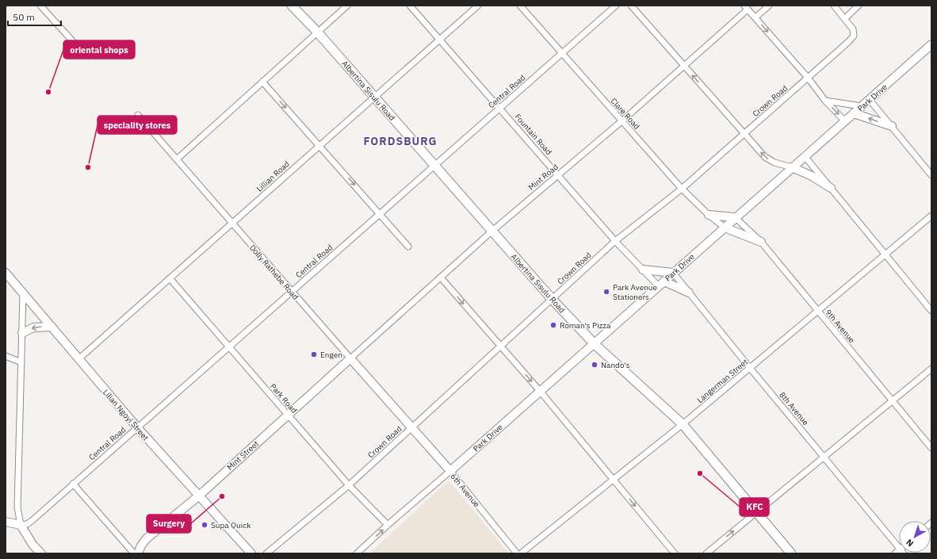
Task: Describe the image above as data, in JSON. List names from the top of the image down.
{
  "streets": {
    "main road": ["Albertina Sisulu Road"],
    "street": [
      "Central Road",
      "Park Drive",
      "Crown Road",
      "Clare Road",
      "Fountain Road",
      "Lillian Road",
      "Mint Road",
      "Dolly Rathebe Road",
      "9th Avenue",
      "Langerman Street",
      "Park Road",
      "8th Avenue",
      "Lilian Ngoyi Street",
      "Mint Street",
      "6th Avenue"
    ]
  },
  "crossings": [
    ["Albertina Sisulu Road", "Central Road"],
    ["Albertina Sisulu Road", "Park Drive"],
    ["Albertina Sisulu Road", "Crown Road"],
    ["Albertina Sisulu Road", "Lillian Road"],
    ["Albertina Sisulu Road", "Mint Road"],
    ["Albertina Sisulu Road", "Langerman Street"],
    ["Central Road", "Clare Road"],
    ["Central Road", "Fountain Road"],
    ["Central Road", "Dolly Rathebe Road"],
    ["Central Road", "Park Road"],
    ["Central Road", "Lilian Ngoyi Street"],
    ["Park Drive", "Clare Road"],
    ["Park Drive", "Fountain Road"],
    ["Park Drive", "9th Avenue"],
    ["Park Drive", "Park Road"],
    ["Park Drive", "8th Avenue"],
    ["Park Drive", "6th Avenue"],
    ["Crown Road", "Clare Road"],
    ["Crown Road", "Fountain Road"],
    ["Crown Road", "Dolly Rathebe Road"],
    ["Crown Road", "Park Road"],
    ["Crown Road", "6th Avenue"],
    ["Clare Road", "Mint Road"],
    ["Fountain Road", "Lillian Road"],
    ["Fountain Road", "Mint Road"],
    ["Lillian Road", "Dolly Rathebe Road"],
    ["Lillian Road", "Park Road"],
    ["Lillian Road", "Lilian Ngoyi Street"],
    ["Mint Road", "Dolly Rathebe Road"],
    ["Mint Road", "Mint Street"],
    ["Dolly Rathebe Road", "Mint Street"],
    ["Dolly Rathebe Road", "6th Avenue"],
    ["9th Avenue", "Langerman Street"],
    ["Langerman Street", "8th Avenue"],
    ["Park Road", "Mint Street"],
    ["Lilian Ngoyi Street", "Mint Street"]
  ],
  "districts": ["FORDSBURG"],
  "places": [
    "oriental shops",
    "speciality stores",
    "Park Avenue Stationers",
    "Roman's Pizza",
    "Engen",
    "Nando's",
    "KFC",
    "Surgery",
    "Supa Quick"
  ],
  "scale_bar": "50 m",
  "north": "bottom left"
}
